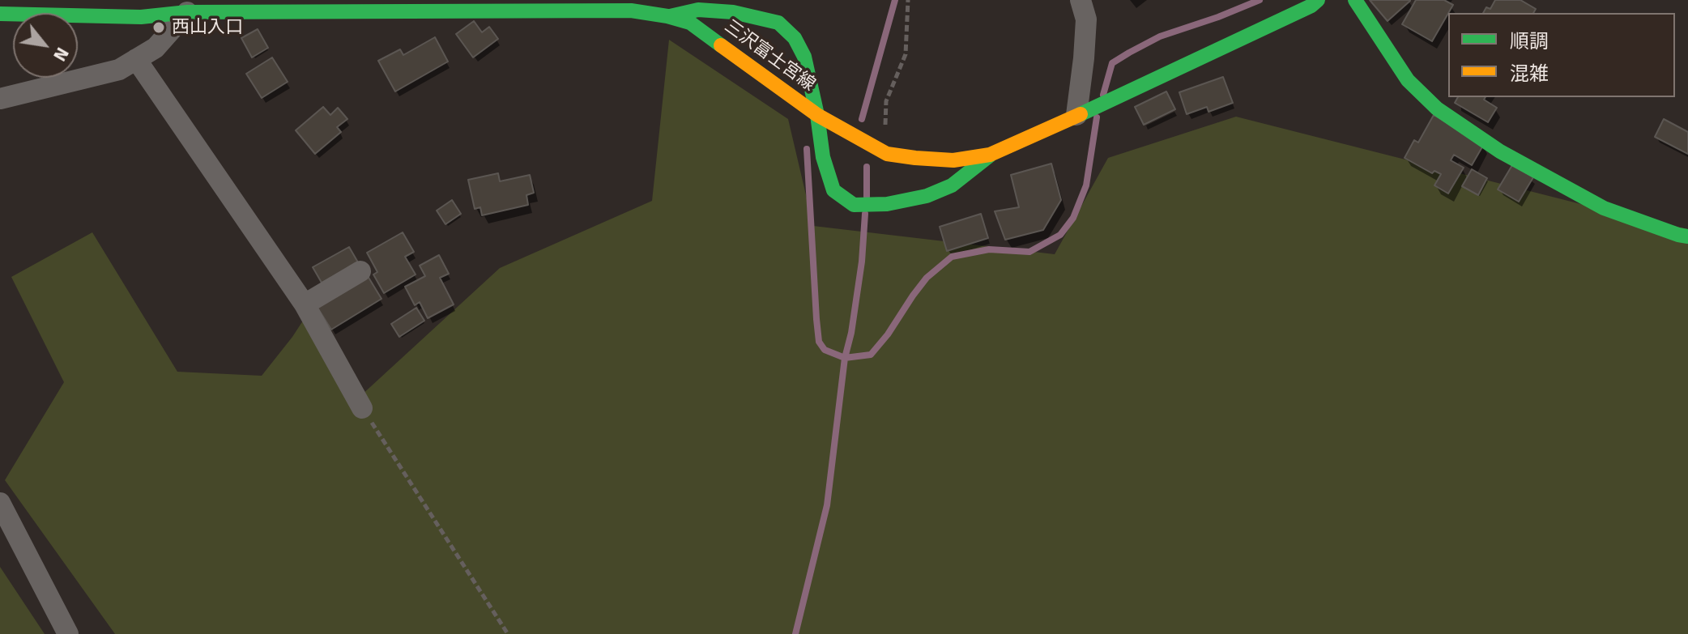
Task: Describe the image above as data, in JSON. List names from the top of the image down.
{
  "streets": {
    "main road": ["三沢富士宮線"]
  },
  "places": ["西山入口"],
  "legend": ["順調", "混雑"],
  "north": "bottom right"
}
